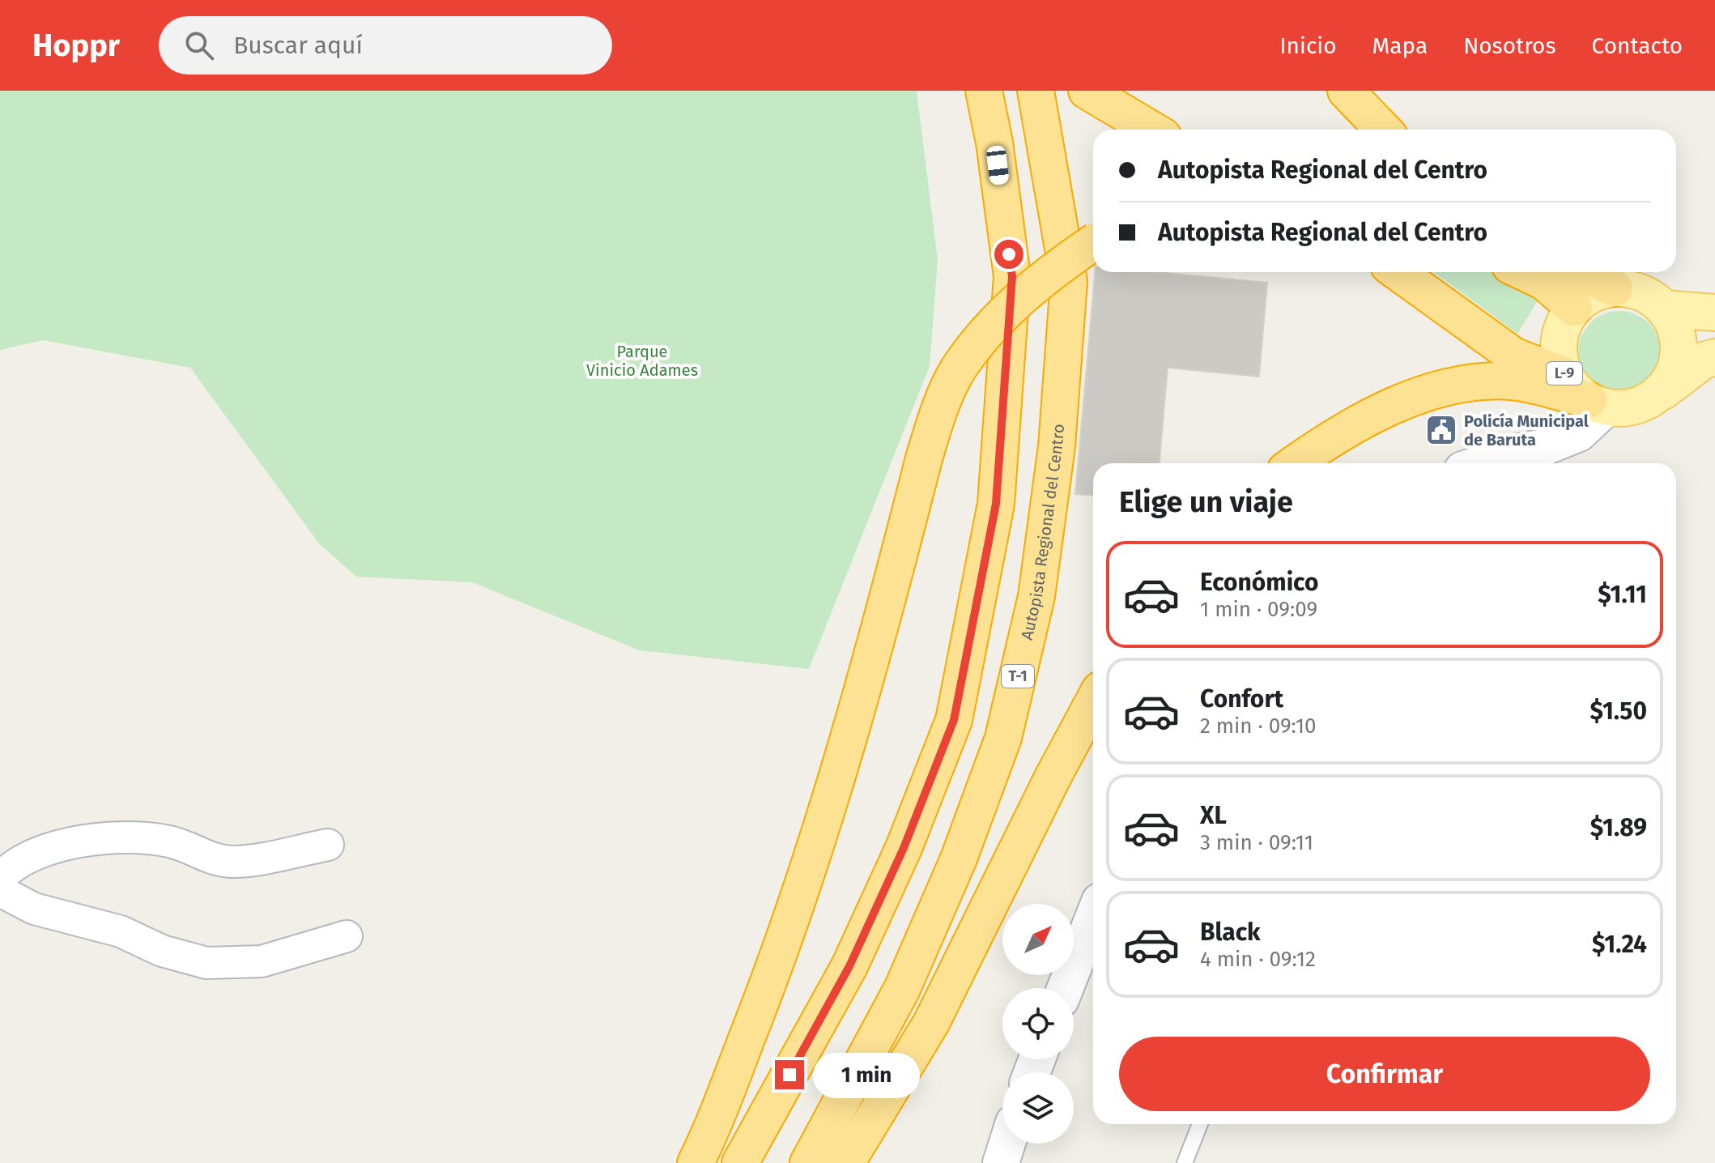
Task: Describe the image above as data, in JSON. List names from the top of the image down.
{
  "streets": {
    "highway": ["Autopista Regional del Centro", "T-1"],
    "main road": ["L-9"]
  },
  "parks": ["Parque Vinicio Adames"],
  "places": {
    "public building": ["Policía Municipal de Baruta"]
  },
  "north": "top right",
  "page": {
    "header": "Hoppr",
    "search": "Buscar aquí",
    "nav": [
      "Inicio",
      "Mapa",
      "Nosotros",
      "Contacto"
    ],
    "banner": ["Autopista Regional del Centro", "Autopista Regional del Centro"],
    "heading": "Elige un viaje",
    "list": [
      {
        "name": "Económico",
        "note": "1 min · 09:09",
        "value": "$1.11"
      },
      {
        "name": "Confort",
        "note": "2 min · 09:10",
        "value": "$1.50"
      },
      {
        "name": "XL",
        "note": "3 min · 09:11",
        "value": "$1.89"
      },
      {
        "name": "Black",
        "note": "4 min · 09:12",
        "value": "$1.24"
      }
    ],
    "buttons": "Confirmar",
    "bubble": "1 min"
  }
}
